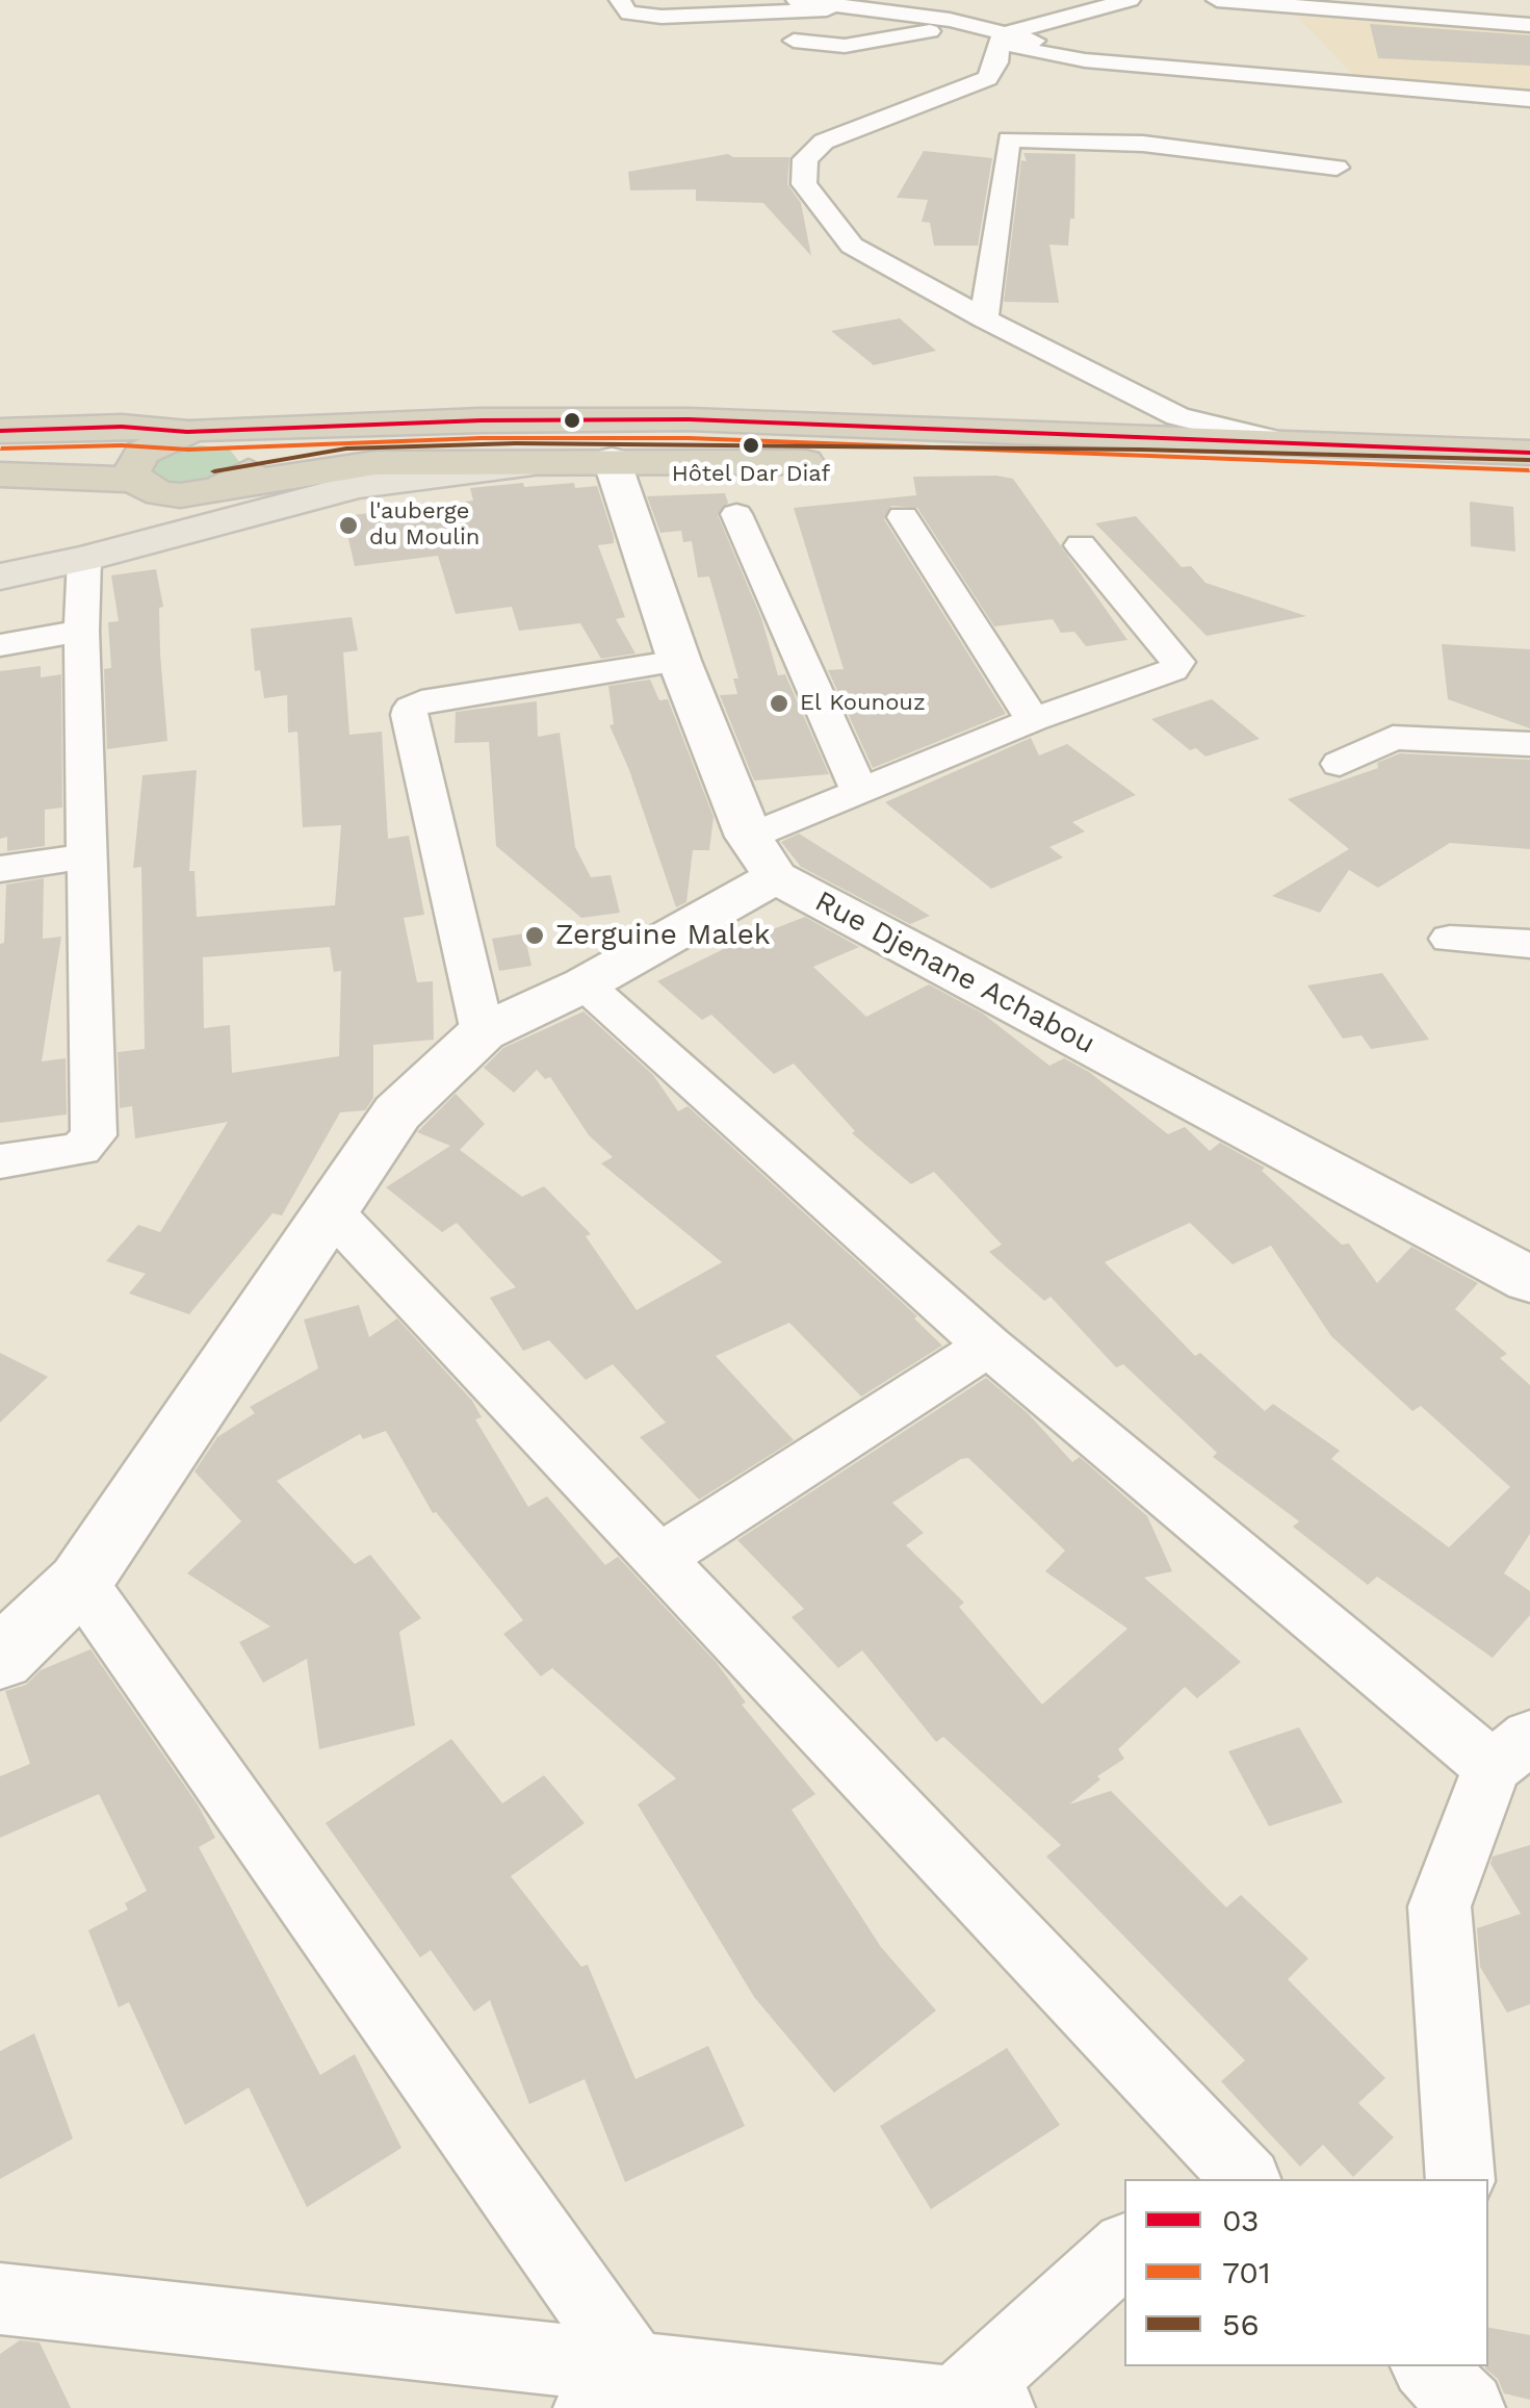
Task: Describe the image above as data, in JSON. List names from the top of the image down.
{
  "streets": {
    "main road": ["Rue Djenane Achabou"]
  },
  "places": [
    "Hôtel Dar Diaf",
    "l'auberge du Moulin",
    "El Kounouz",
    "Zerguine Malek"
  ],
  "lines": ["transit line 03", "transit line 701", "transit line 56"],
  "legend": ["03", "701", "56"]
}
